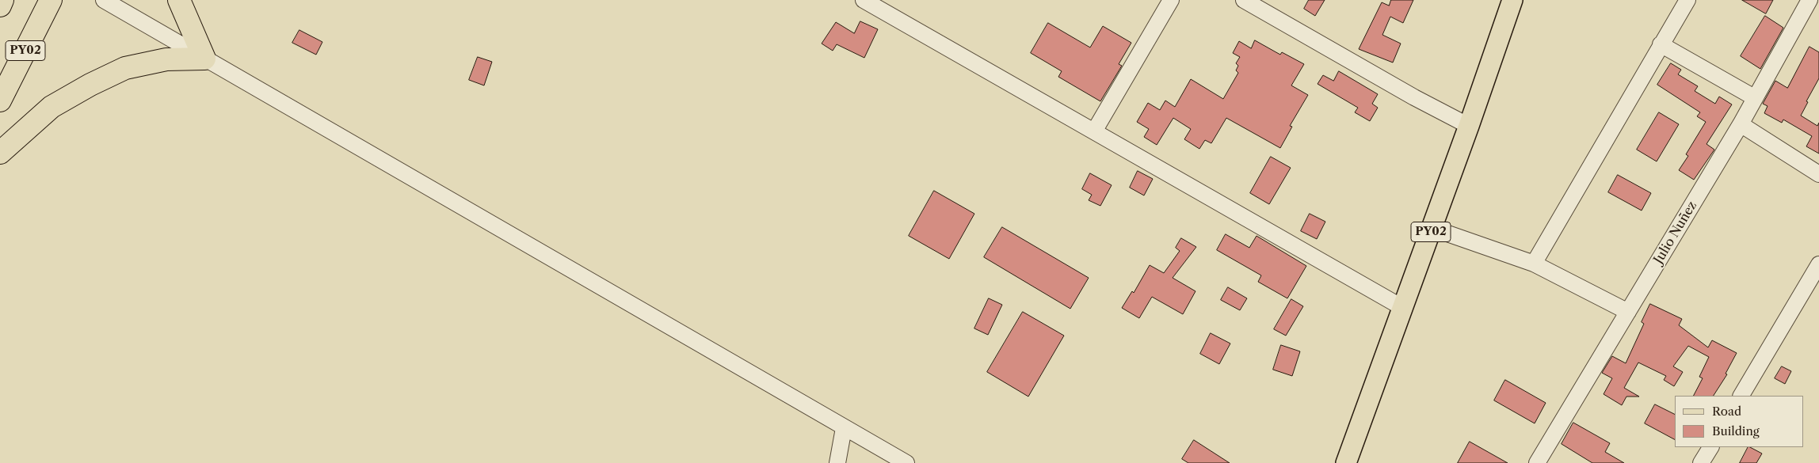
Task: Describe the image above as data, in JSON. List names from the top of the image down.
{
  "streets": {
    "highway": ["PY02"],
    "street": ["Julio Nuñez"]
  },
  "legend": ["Road", "Building"]
}
